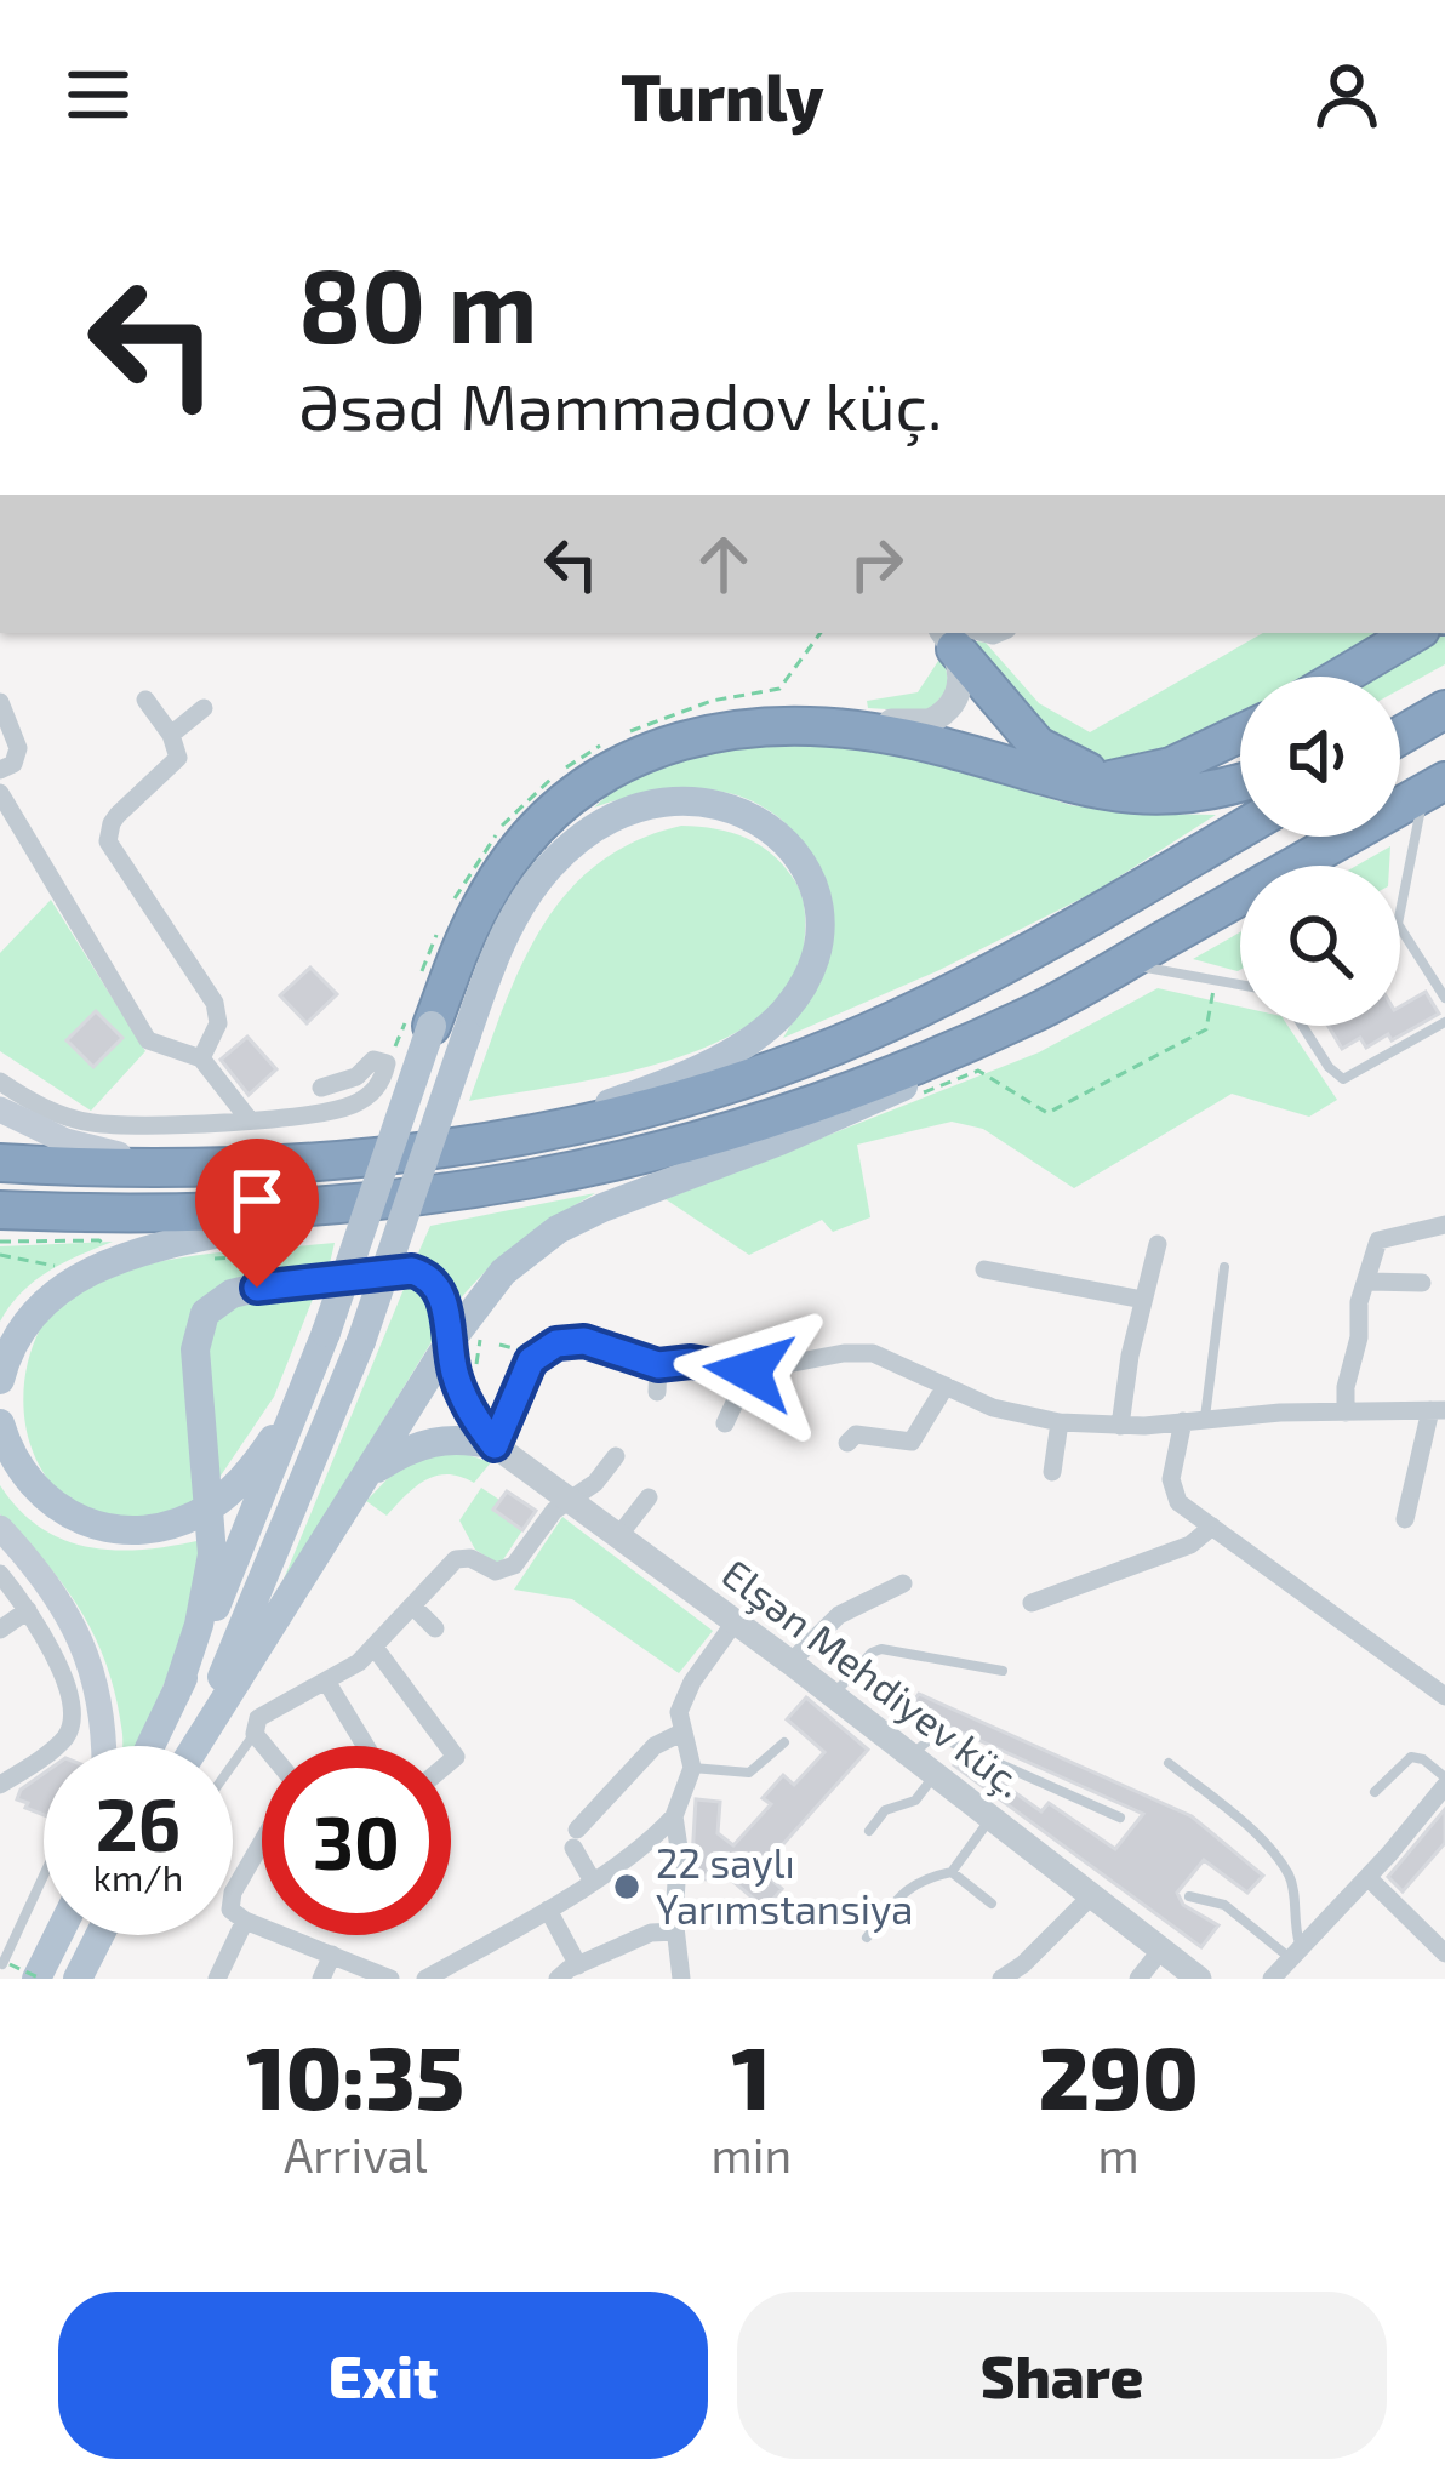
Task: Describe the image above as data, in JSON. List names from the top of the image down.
{
  "streets": {
    "street": ["Elşən Mehdiyev küç."]
  },
  "places": ["22 saylı Yarımstansiya"],
  "page": {
    "header": "Turnly",
    "turn": ["80 m", "Əsəd Məmmədov küç."],
    "speed": "26 km/h",
    "limit": "30",
    "eta": [
      "10:35",
      "Arrival",
      "1",
      "min",
      "290",
      "m"
    ],
    "buttons": ["Exit", "Share"]
  }
}
